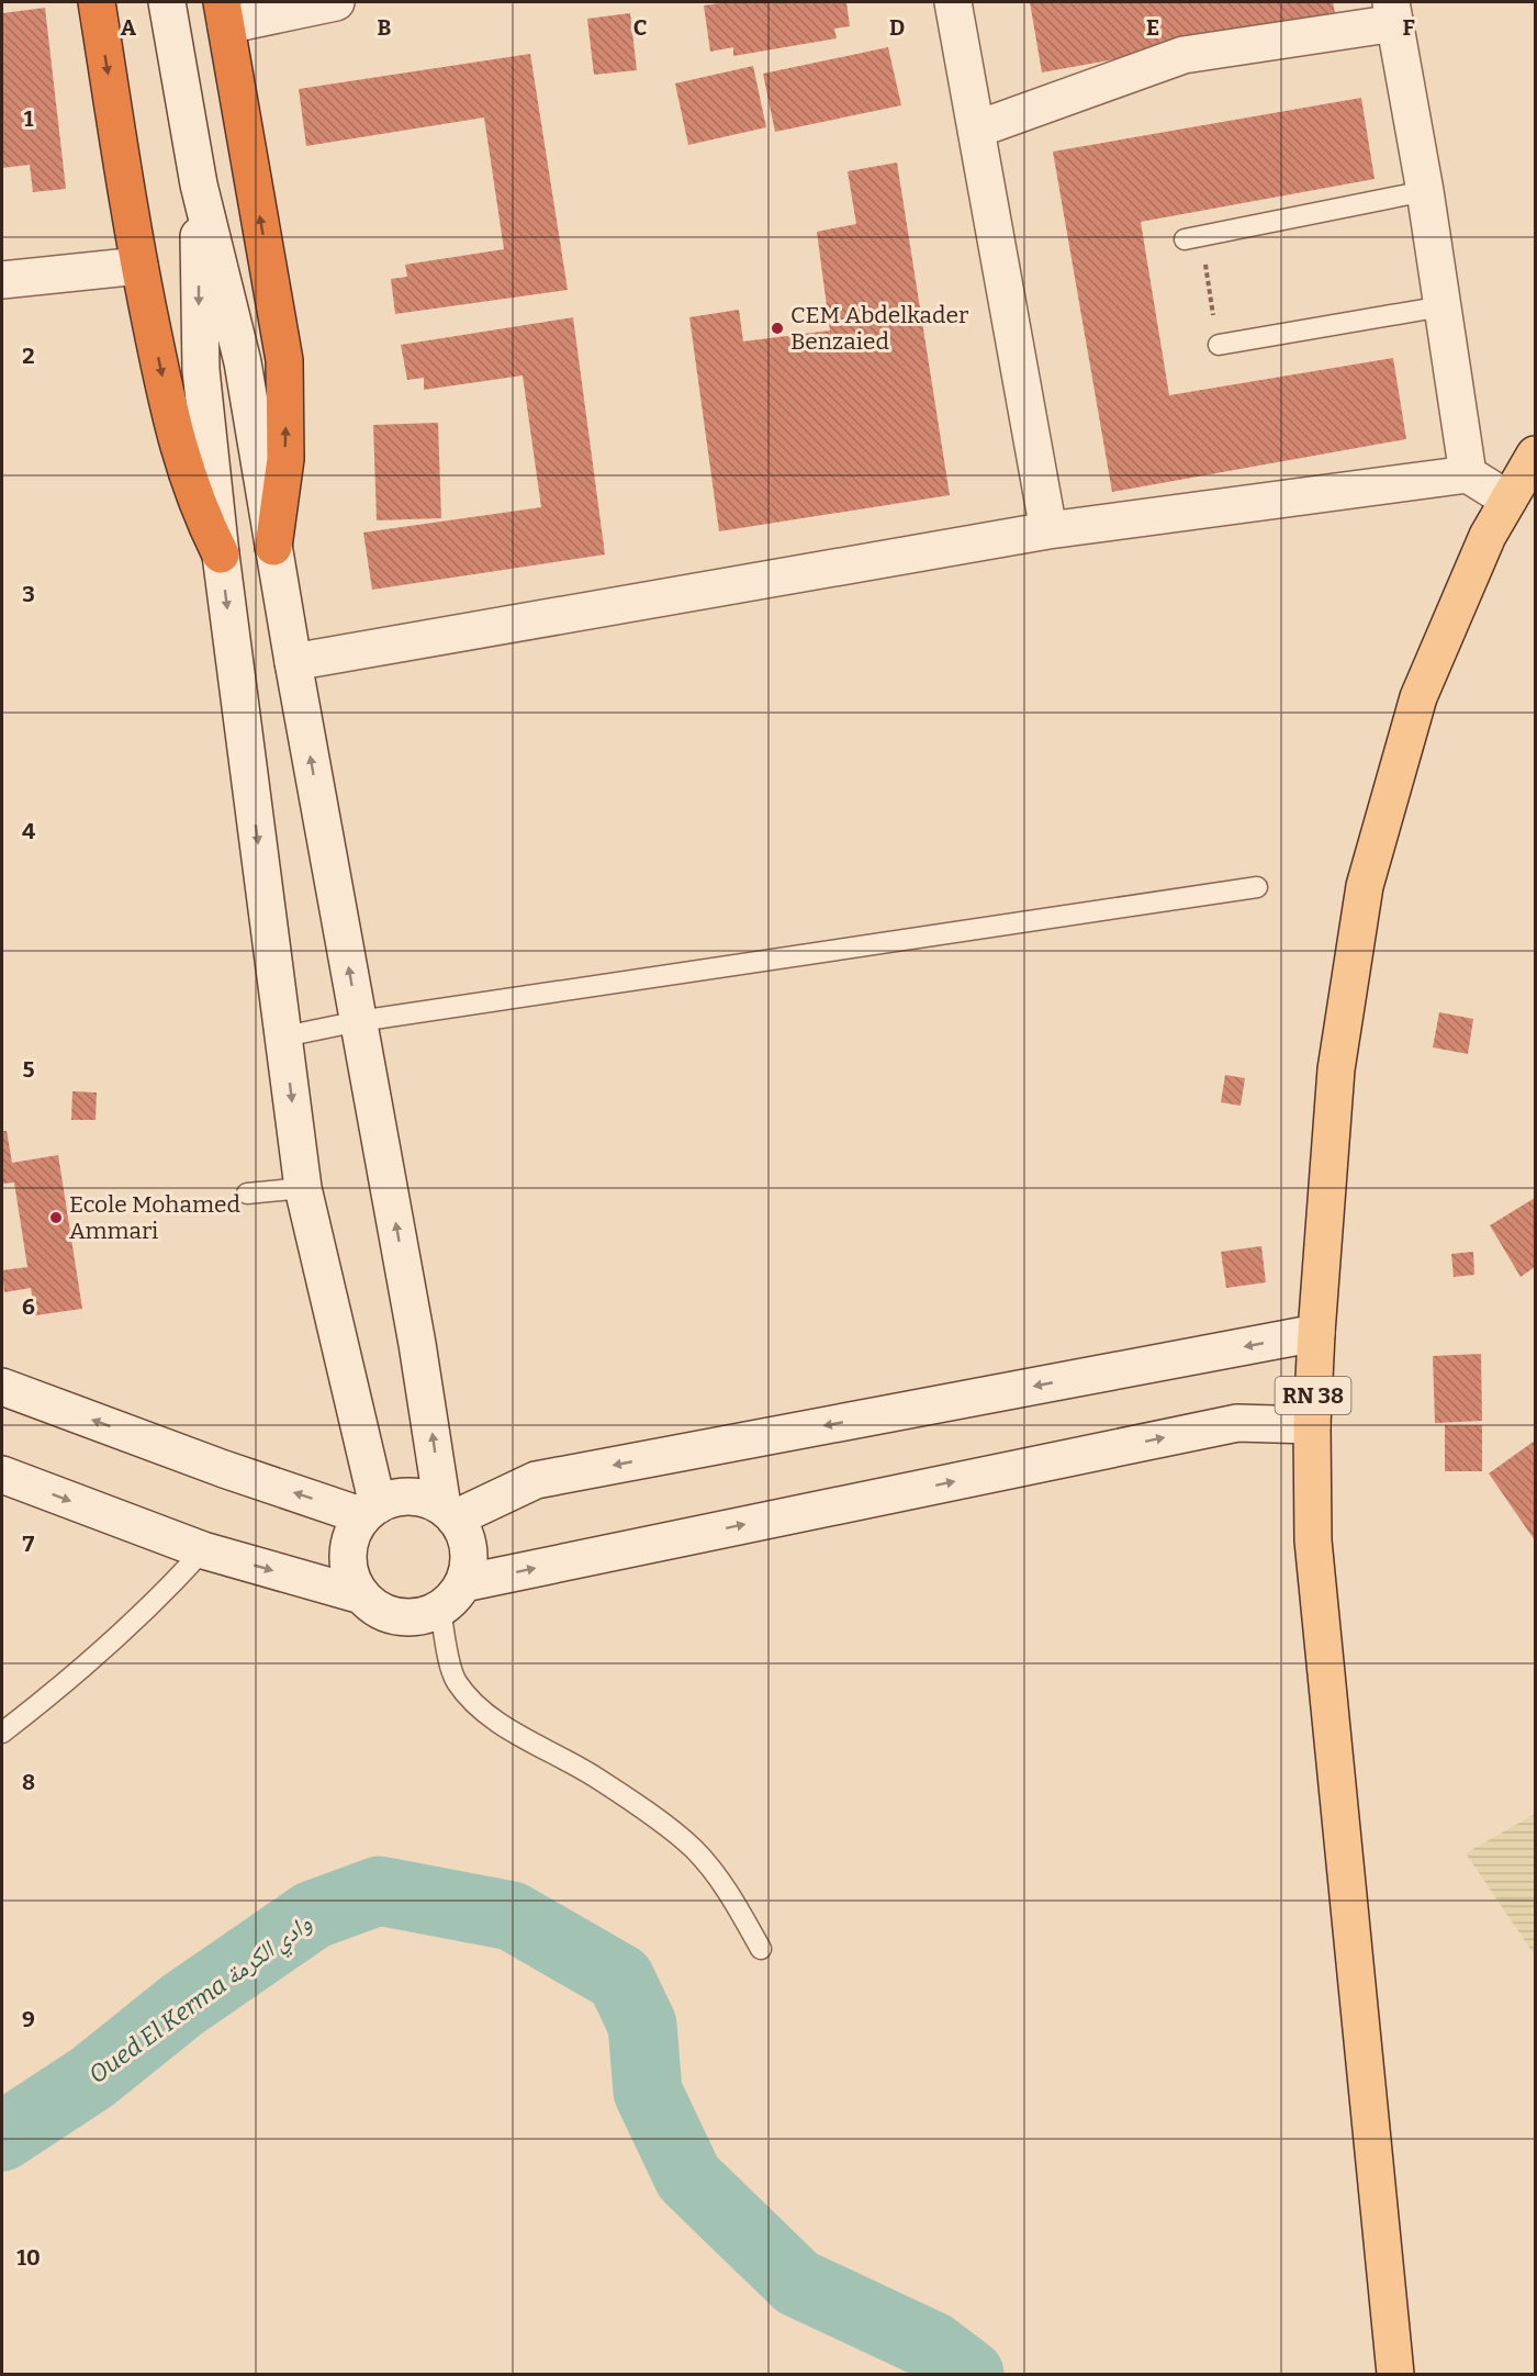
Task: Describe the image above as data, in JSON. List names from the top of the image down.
{
  "streets": {
    "main road": ["RN 38"]
  },
  "water": ["Oued El Kerma وادي الكرمة"],
  "places": ["CEM Abdelkader Benzaied", "Ecole Mohamed Ammari"],
  "grid": {
    "columns": [
      "A",
      "B",
      "C",
      "D",
      "E",
      "F"
    ],
    "rows": [
      "1",
      "2",
      "3",
      "4",
      "5",
      "6",
      "7",
      "8",
      "9",
      "10"
    ]
  }
}
